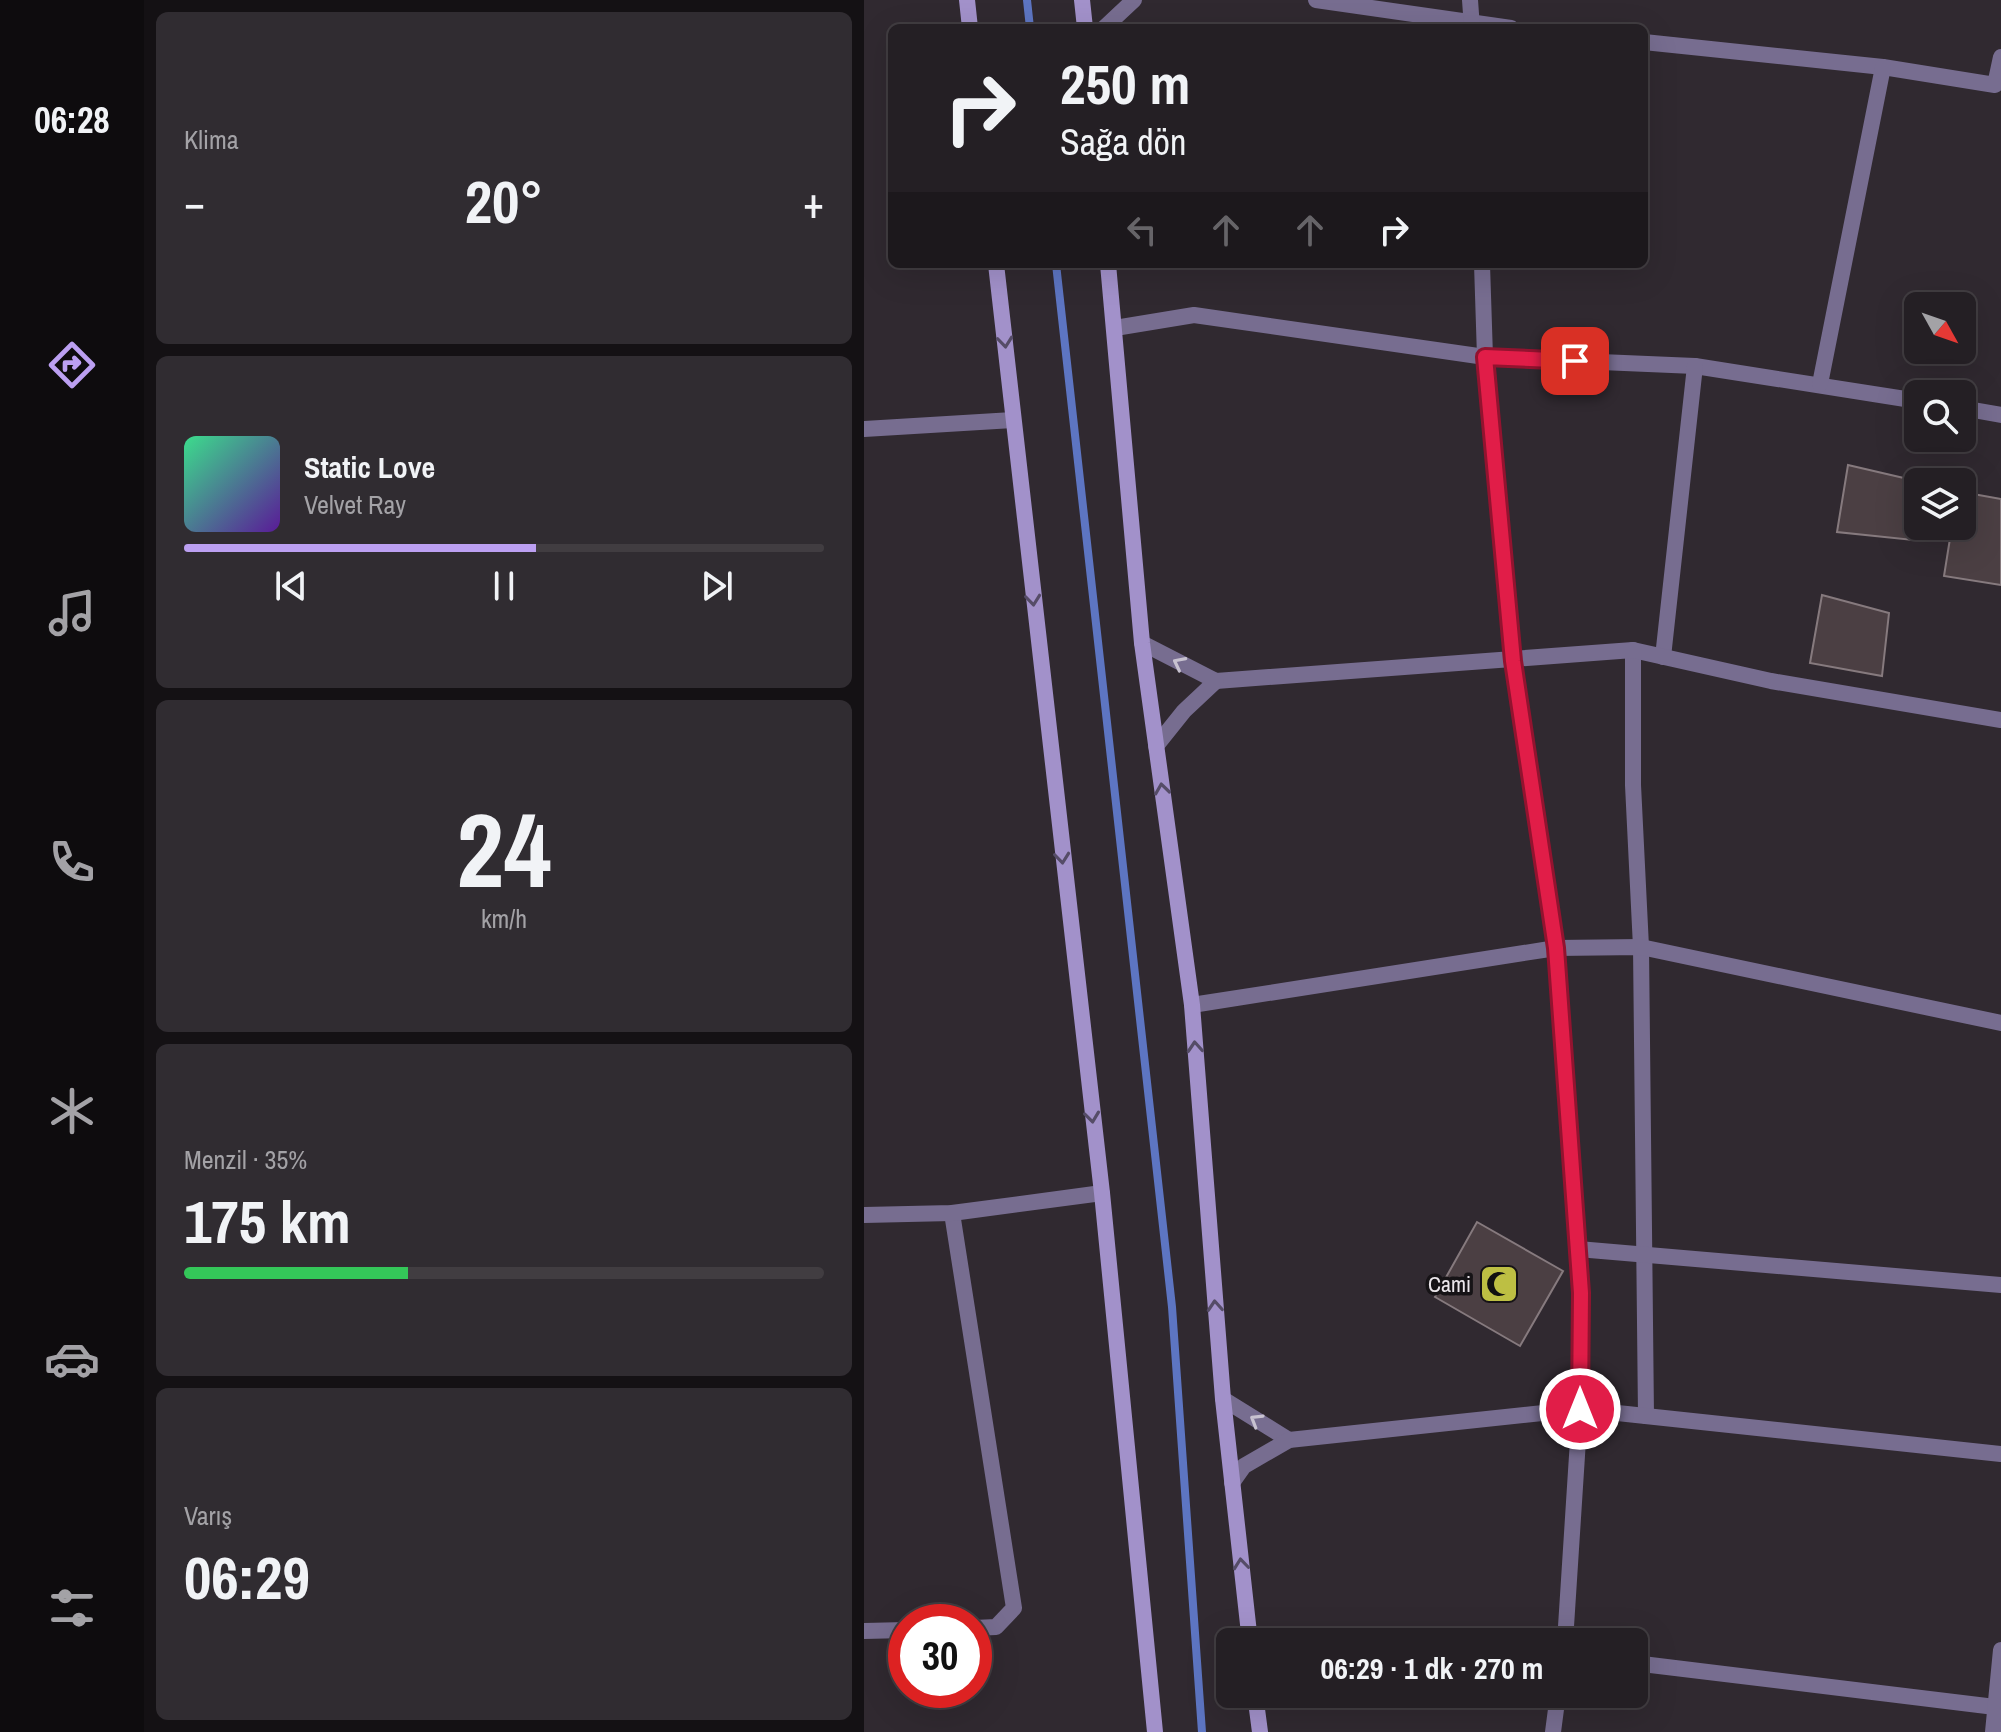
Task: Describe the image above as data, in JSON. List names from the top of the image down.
{
  "places": {
    "mosque": ["Cami"]
  },
  "north": "bottom right",
  "page": {
    "tabs": "06:28",
    "tile": [
      "Klima",
      ["24", "km/h"],
      ["Menzil · 35%", "175 km"],
      ["Varış", "06:29"]
    ],
    "turn": ["250 m", "Sağa dön"],
    "heat": ["−", "20°", "+"],
    "song": ["Static Love", "Velvet Ray"],
    "limit": "30",
    "trip": "06:29 · 1 dk · 270 m"
  }
}
